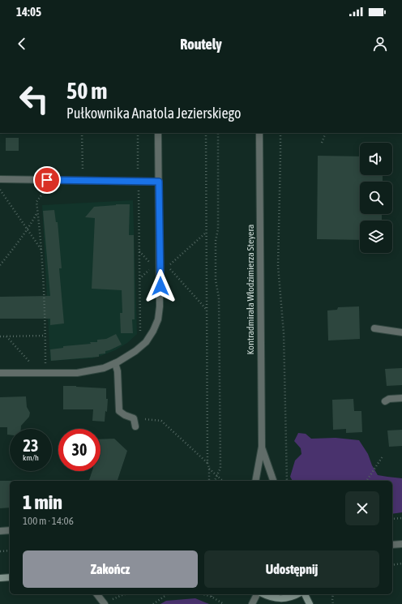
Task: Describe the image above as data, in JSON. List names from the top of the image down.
{
  "streets": {
    "street": ["Kontradmirała Włodzimierza Steyera"]
  },
  "page": {
    "status": "14:05",
    "header": "Routely",
    "turn": ["50 m", "Pułkownika Anatola Jezierskiego"],
    "speed": "23 km/h",
    "limit": "30",
    "heading": ["1 min", "100 m · 14:06"],
    "buttons": ["Zakończ", "Udostępnij"]
  }
}
